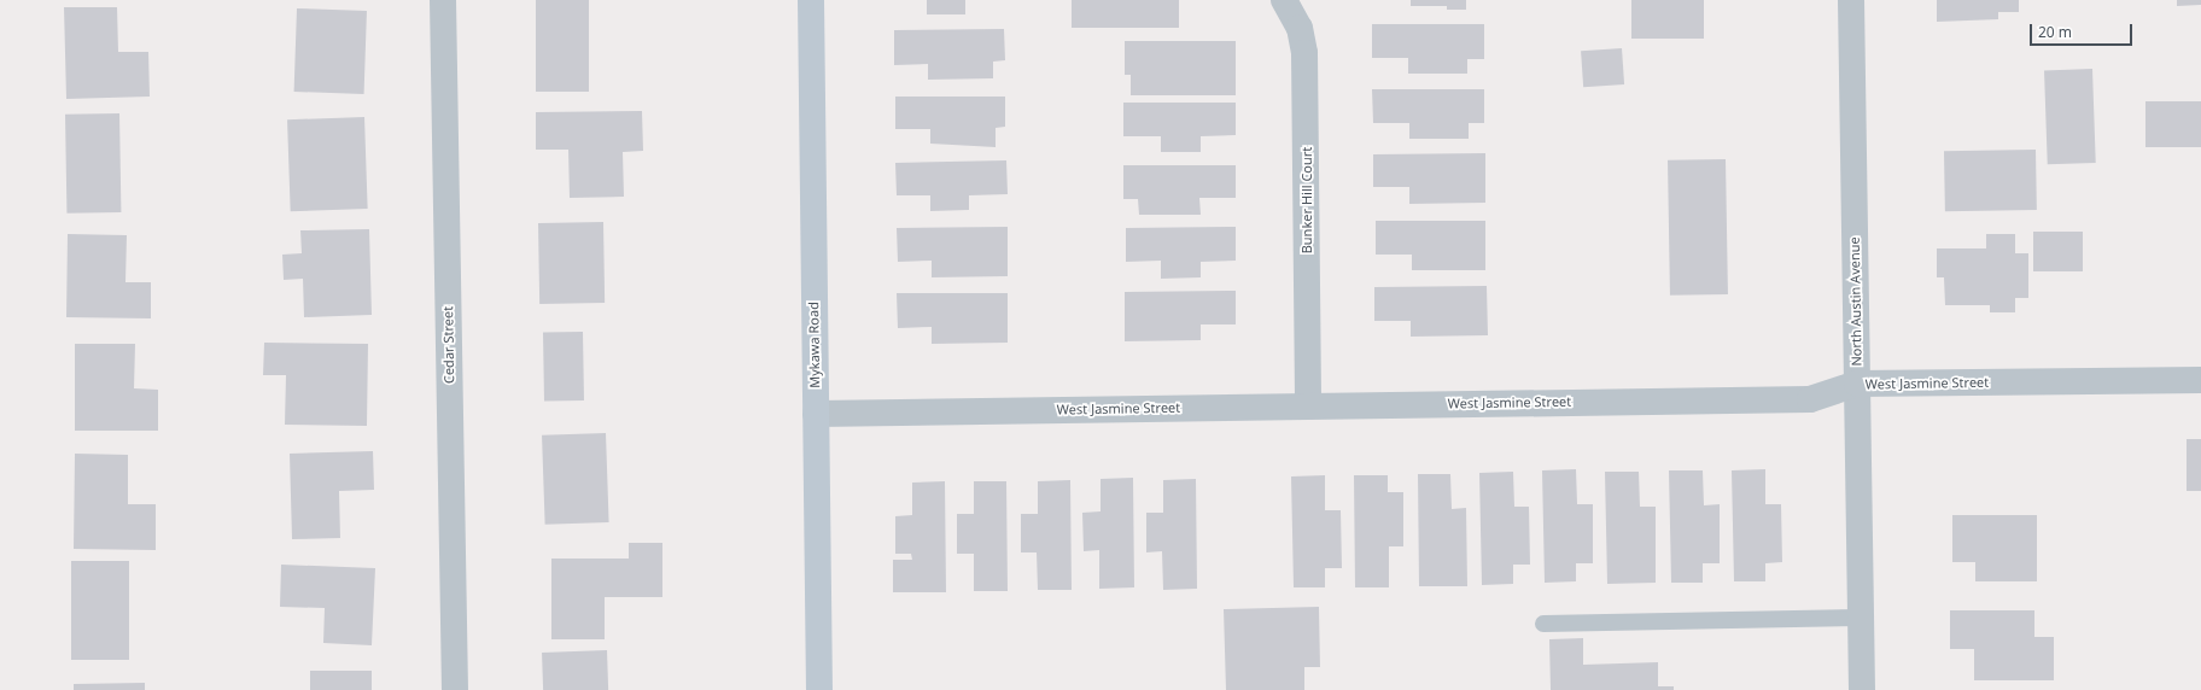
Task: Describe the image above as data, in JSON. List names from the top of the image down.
{
  "streets": {
    "main road": ["Mykawa Road"],
    "street": [
      "Bunker Hill Court",
      "North Austin Avenue",
      "Cedar Street",
      "West Jasmine Street"
    ]
  },
  "crossings": [
    ["Bunker Hill Court", "West Jasmine Street"],
    ["North Austin Avenue", "West Jasmine Street"],
    ["Mykawa Road", "West Jasmine Street"]
  ],
  "scale_bar": "20 m"
}
